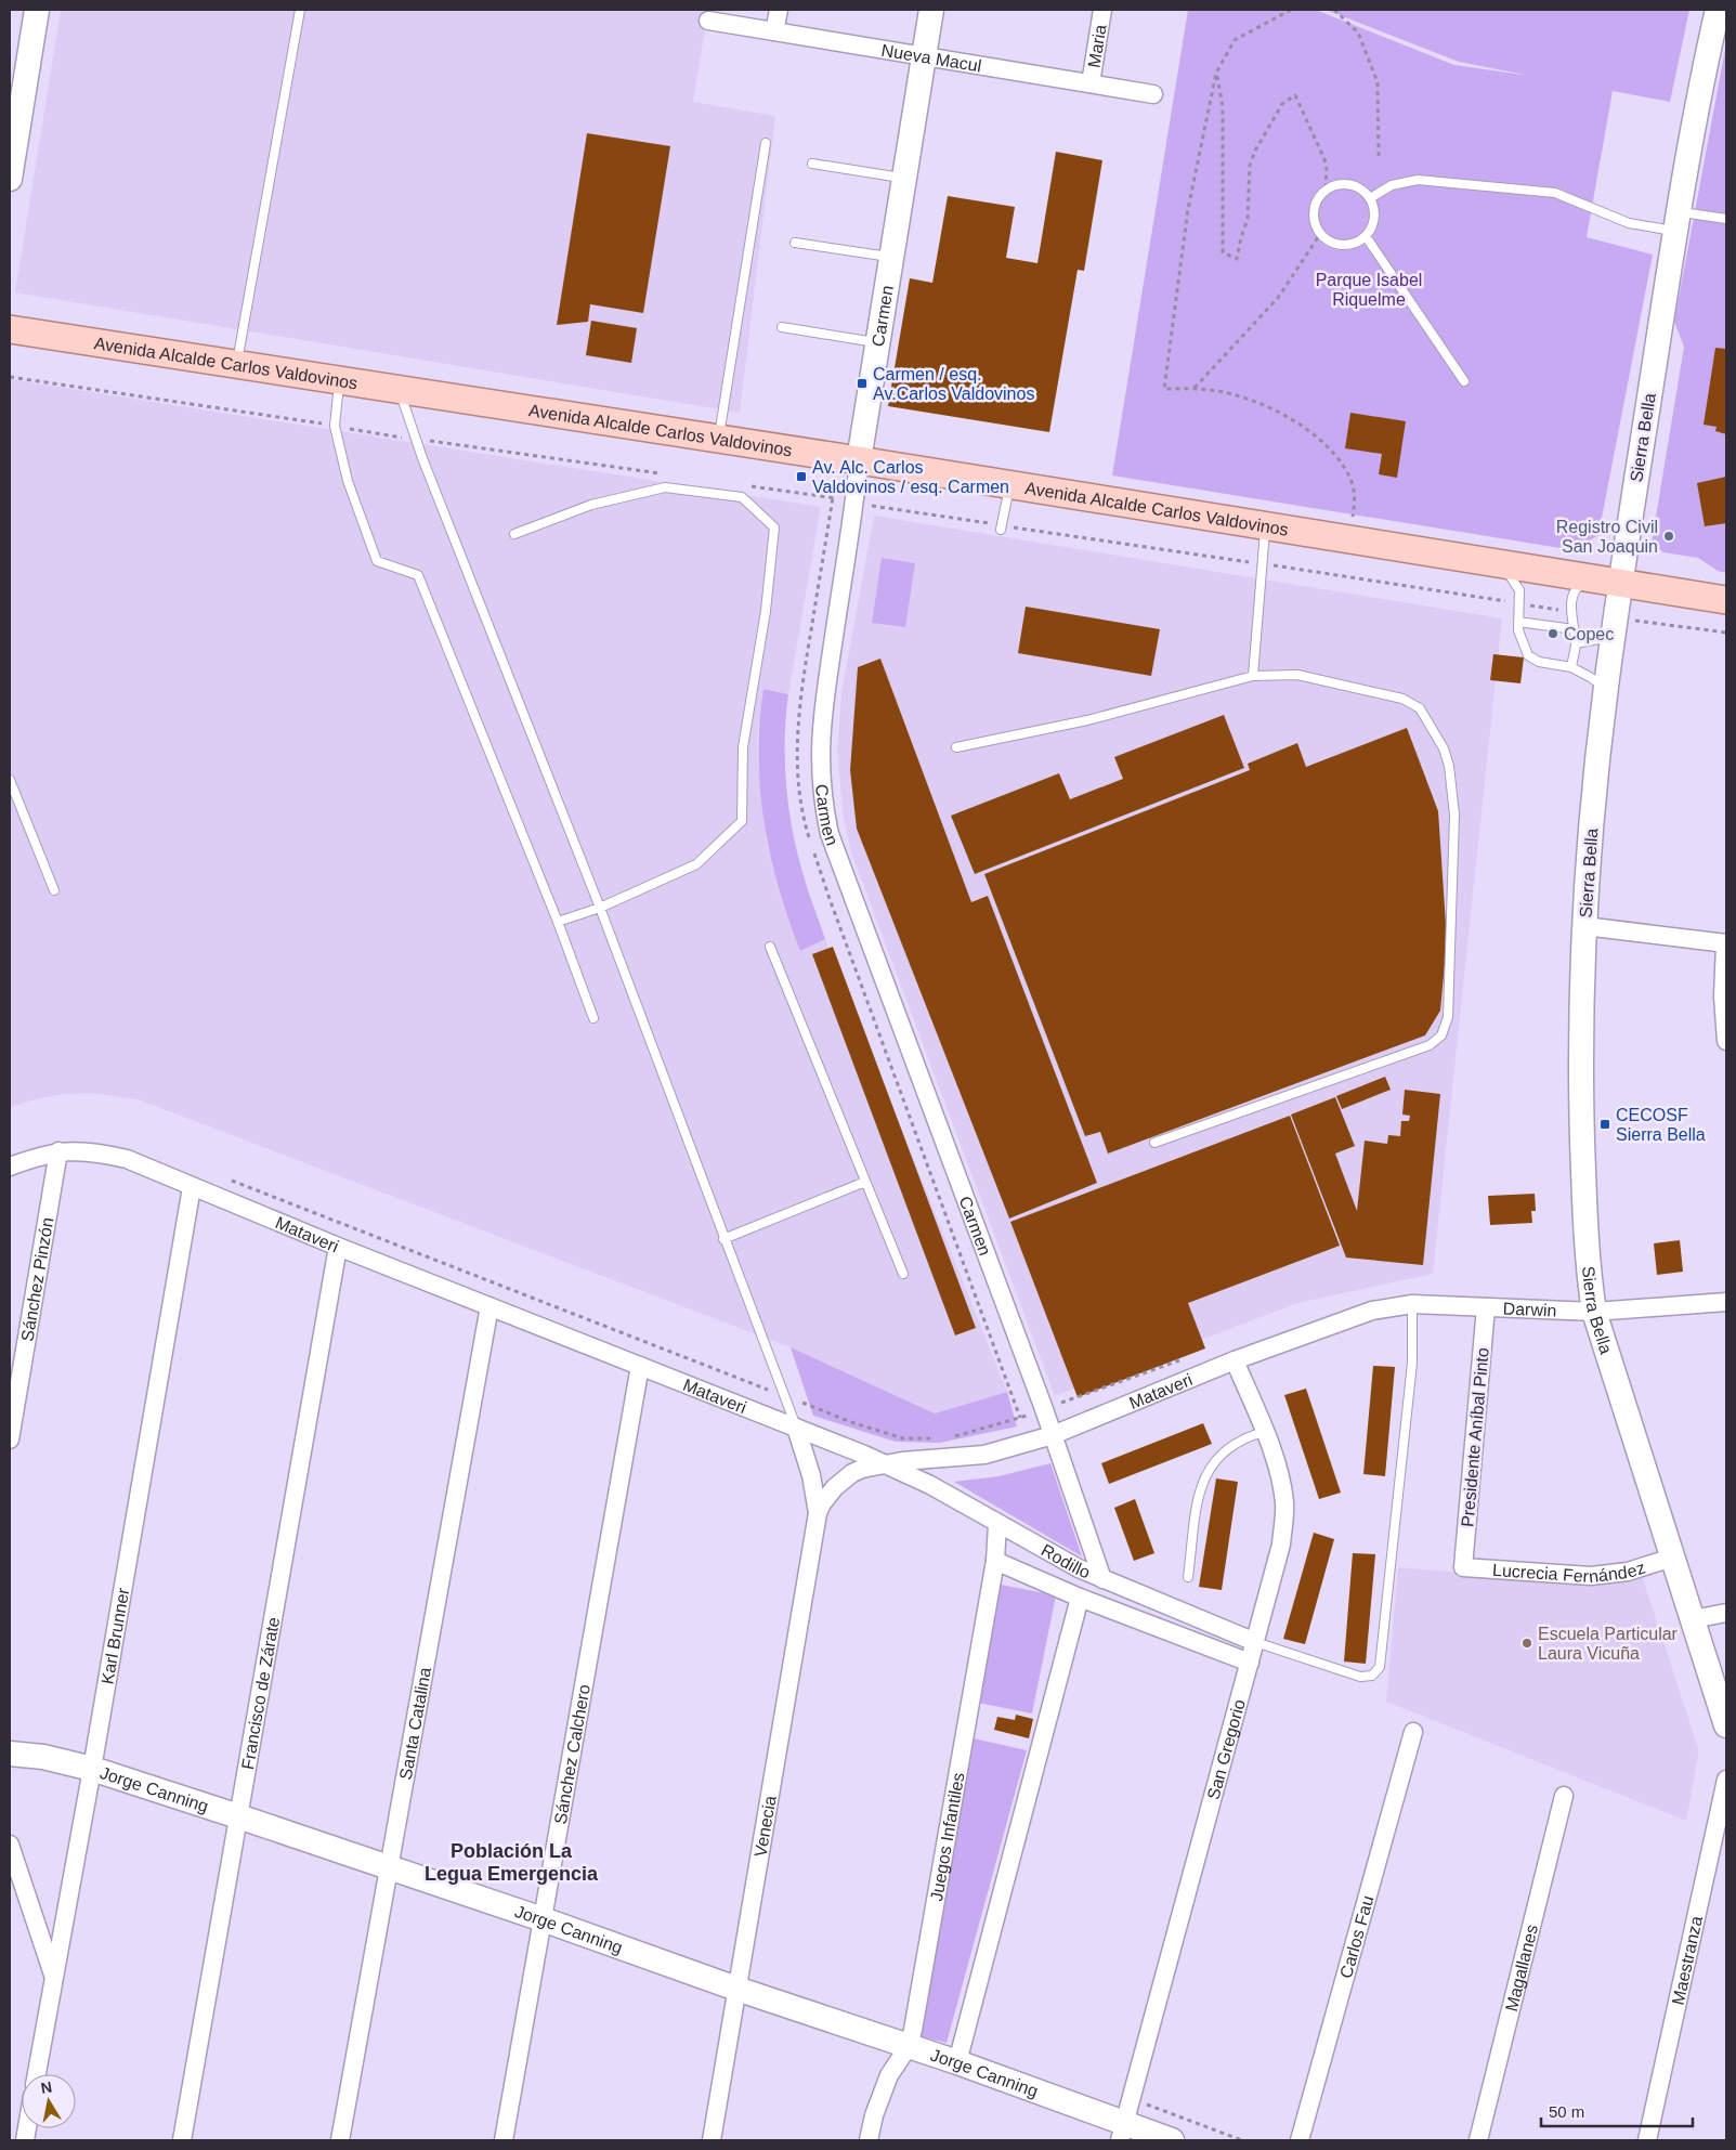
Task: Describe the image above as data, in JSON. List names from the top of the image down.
{
  "streets": {
    "main road": ["Avenida Alcalde Carlos Valdovinos"],
    "street": [
      "Maria",
      "Nueva Macul",
      "Carmen",
      "Sierra Bella",
      "Mataveri",
      "Sánchez Pinzón",
      "Darwin",
      "Presidente Aníbal Pinto",
      "Rodillo",
      "Lucrecia Fernández",
      "Karl Brunner",
      "Francisco de Zárate",
      "Santa Catalina",
      "San Gregorio",
      "Sánchez Calchero",
      "Jorge Canning",
      "Venecia",
      "Juegos Infantiles",
      "Carlos Fau",
      "Maestranza",
      "Magallanes"
    ]
  },
  "crossings": [
    ["Maria", "Nueva Macul"],
    ["Nueva Macul", "Carmen"],
    ["Carmen", "Avenida Alcalde Carlos Valdovinos"],
    ["Carmen", "Mataveri"],
    ["Carmen", "Rodillo"],
    ["Avenida Alcalde Carlos Valdovinos", "Sierra Bella"],
    ["Sierra Bella", "Darwin"],
    ["Sierra Bella", "Lucrecia Fernández"],
    ["Mataveri", "Sánchez Pinzón"],
    ["Mataveri", "Darwin"],
    ["Mataveri", "Rodillo"],
    ["Mataveri", "Karl Brunner"],
    ["Mataveri", "Francisco de Zárate"],
    ["Mataveri", "Santa Catalina"],
    ["Mataveri", "San Gregorio"],
    ["Mataveri", "Sánchez Calchero"],
    ["Mataveri", "Venecia"],
    ["Darwin", "Presidente Aníbal Pinto"],
    ["Presidente Aníbal Pinto", "Lucrecia Fernández"],
    ["Rodillo", "San Gregorio"],
    ["Rodillo", "Venecia"],
    ["Rodillo", "Juegos Infantiles"],
    ["Karl Brunner", "Jorge Canning"],
    ["Francisco de Zárate", "Jorge Canning"],
    ["Santa Catalina", "Jorge Canning"],
    ["San Gregorio", "Jorge Canning"],
    ["Sánchez Calchero", "Jorge Canning"],
    ["Jorge Canning", "Venecia"],
    ["Jorge Canning", "Juegos Infantiles"]
  ],
  "districts": ["Población La Legua Emergencia"],
  "parks": ["Parque Isabel Riquelme"],
  "places": {
    "transit": ["Carmen / esq. Av.Carlos Valdovinos", "Av. Alc. Carlos Valdovinos / esq. Carmen", "CECOSF Sierra Bella"],
    "other": ["Registro Civil San Joaquin", "Copec", "Escuela Particular Laura Vicuña"]
  },
  "scale_bar": "50 m",
  "north": "top"
}
